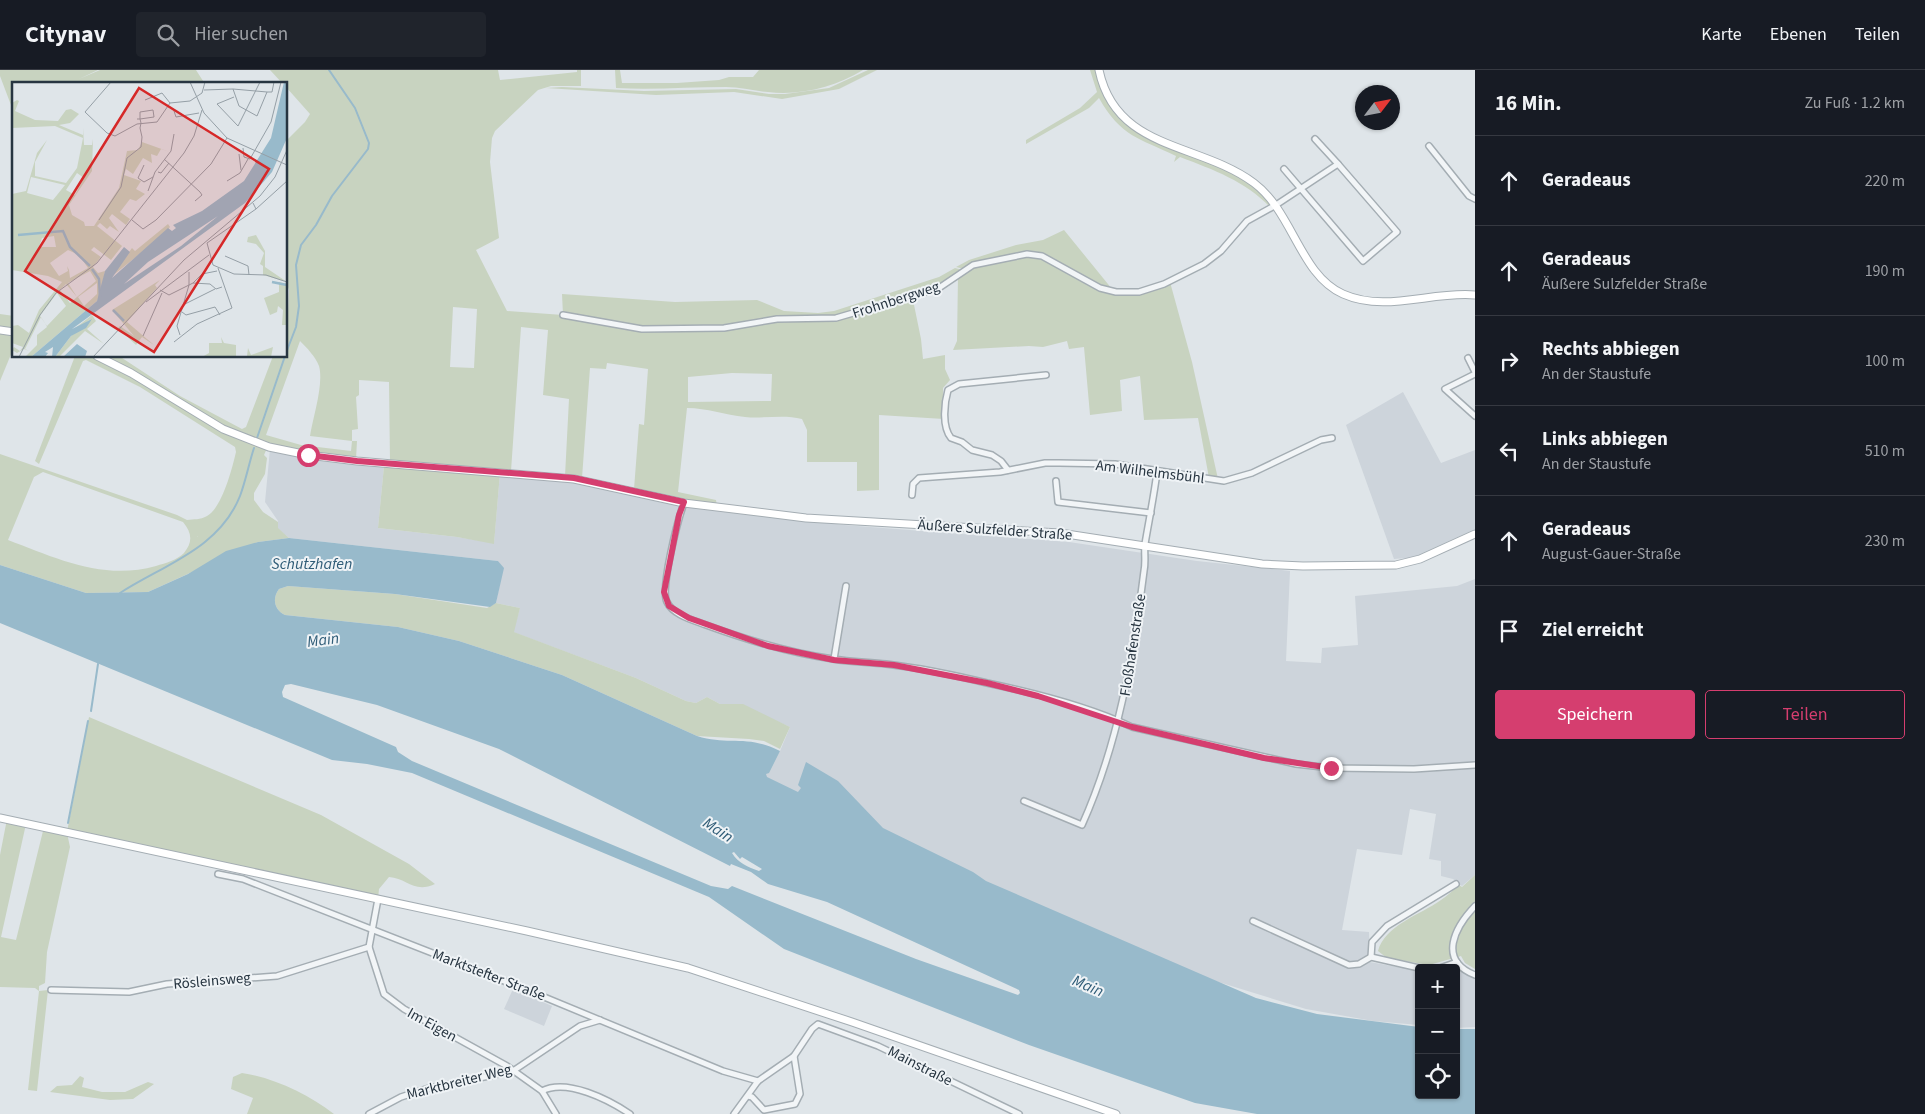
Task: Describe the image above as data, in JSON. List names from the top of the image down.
{
  "streets": {
    "main road": ["Äußere Sulzfelder Straße"],
    "street": [
      "Frohnbergweg",
      "Am Wilhelmsbühl",
      "Floßhafenstraße",
      "Marktstefter Straße",
      "Rösleinsweg",
      "Im Eigen",
      "Mainstraße",
      "Marktbreiter Weg"
    ]
  },
  "crossings": [
    ["Am Wilhelmsbühl", "Floßhafenstraße"],
    ["Äußere Sulzfelder Straße", "Floßhafenstraße"],
    ["Marktstefter Straße", "Marktbreiter Weg"],
    ["Rösleinsweg", "Im Eigen"],
    ["Im Eigen", "Marktbreiter Weg"]
  ],
  "water": ["Schutzhafen", "Main"],
  "north": "top right",
  "page": {
    "header": "Citynav",
    "search": "Hier suchen",
    "nav": ["Karte", "Ebenen", "Teilen"],
    "heading": ["16 Min.", "Zu Fuß · 1.2 km"],
    "list": [
      ["Geradeaus", "220 m"],
      ["Geradeaus", "Äußere Sulzfelder Straße", "190 m"],
      ["Rechts abbiegen", "An der Staustufe", "100 m"],
      ["Links abbiegen", "An der Staustufe", "510 m"],
      ["Geradeaus", "August-Gauer-Straße", "230 m"],
      "Ziel erreicht"
    ],
    "buttons": ["Speichern", "Teilen"],
    "map_buttons": ["+", "−"]
  }
}
